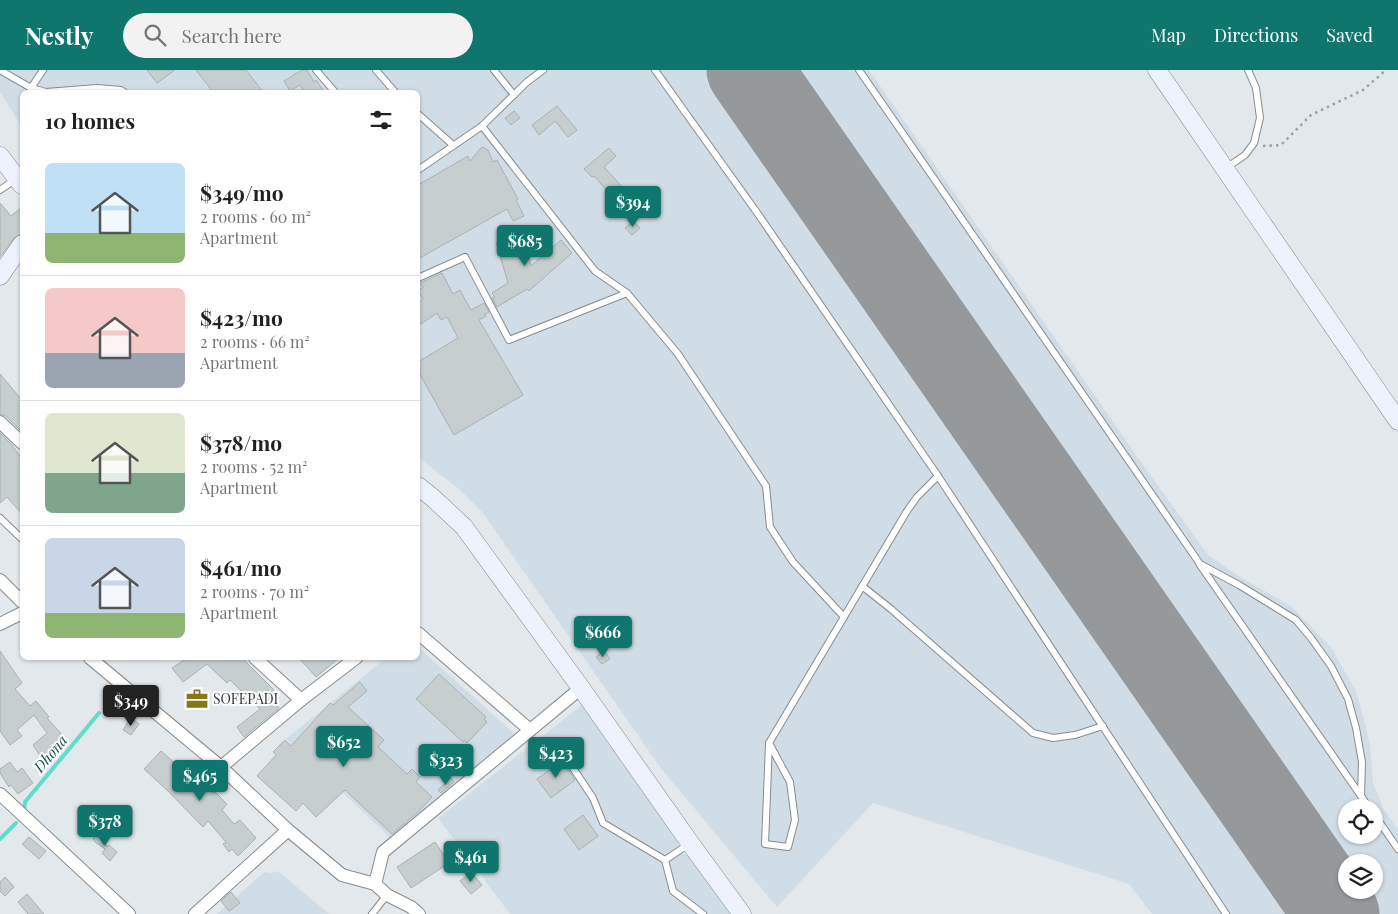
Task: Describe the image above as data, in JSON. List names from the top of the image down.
{
  "water": ["Dhona"],
  "places": {
    "office": ["SOFEPADI"]
  },
  "page": {
    "header": "Nestly",
    "search": "Search here",
    "nav": ["Map", "Directions", "Saved"],
    "heading": "10 homes",
    "list": [
      {
        "name": "$349/mo",
        "note": "2 rooms · 60 m² · Apartment"
      },
      {
        "name": "$423/mo",
        "note": "2 rooms · 66 m² · Apartment"
      },
      {
        "name": "$378/mo",
        "note": "2 rooms · 52 m² · Apartment"
      },
      {
        "name": "$461/mo",
        "note": "2 rooms · 70 m² · Apartment"
      }
    ],
    "price": [
      "$394",
      "$685",
      "$666",
      "$349",
      "$652",
      "$423",
      "$323",
      "$465",
      "$378",
      "$461"
    ]
  }
}
